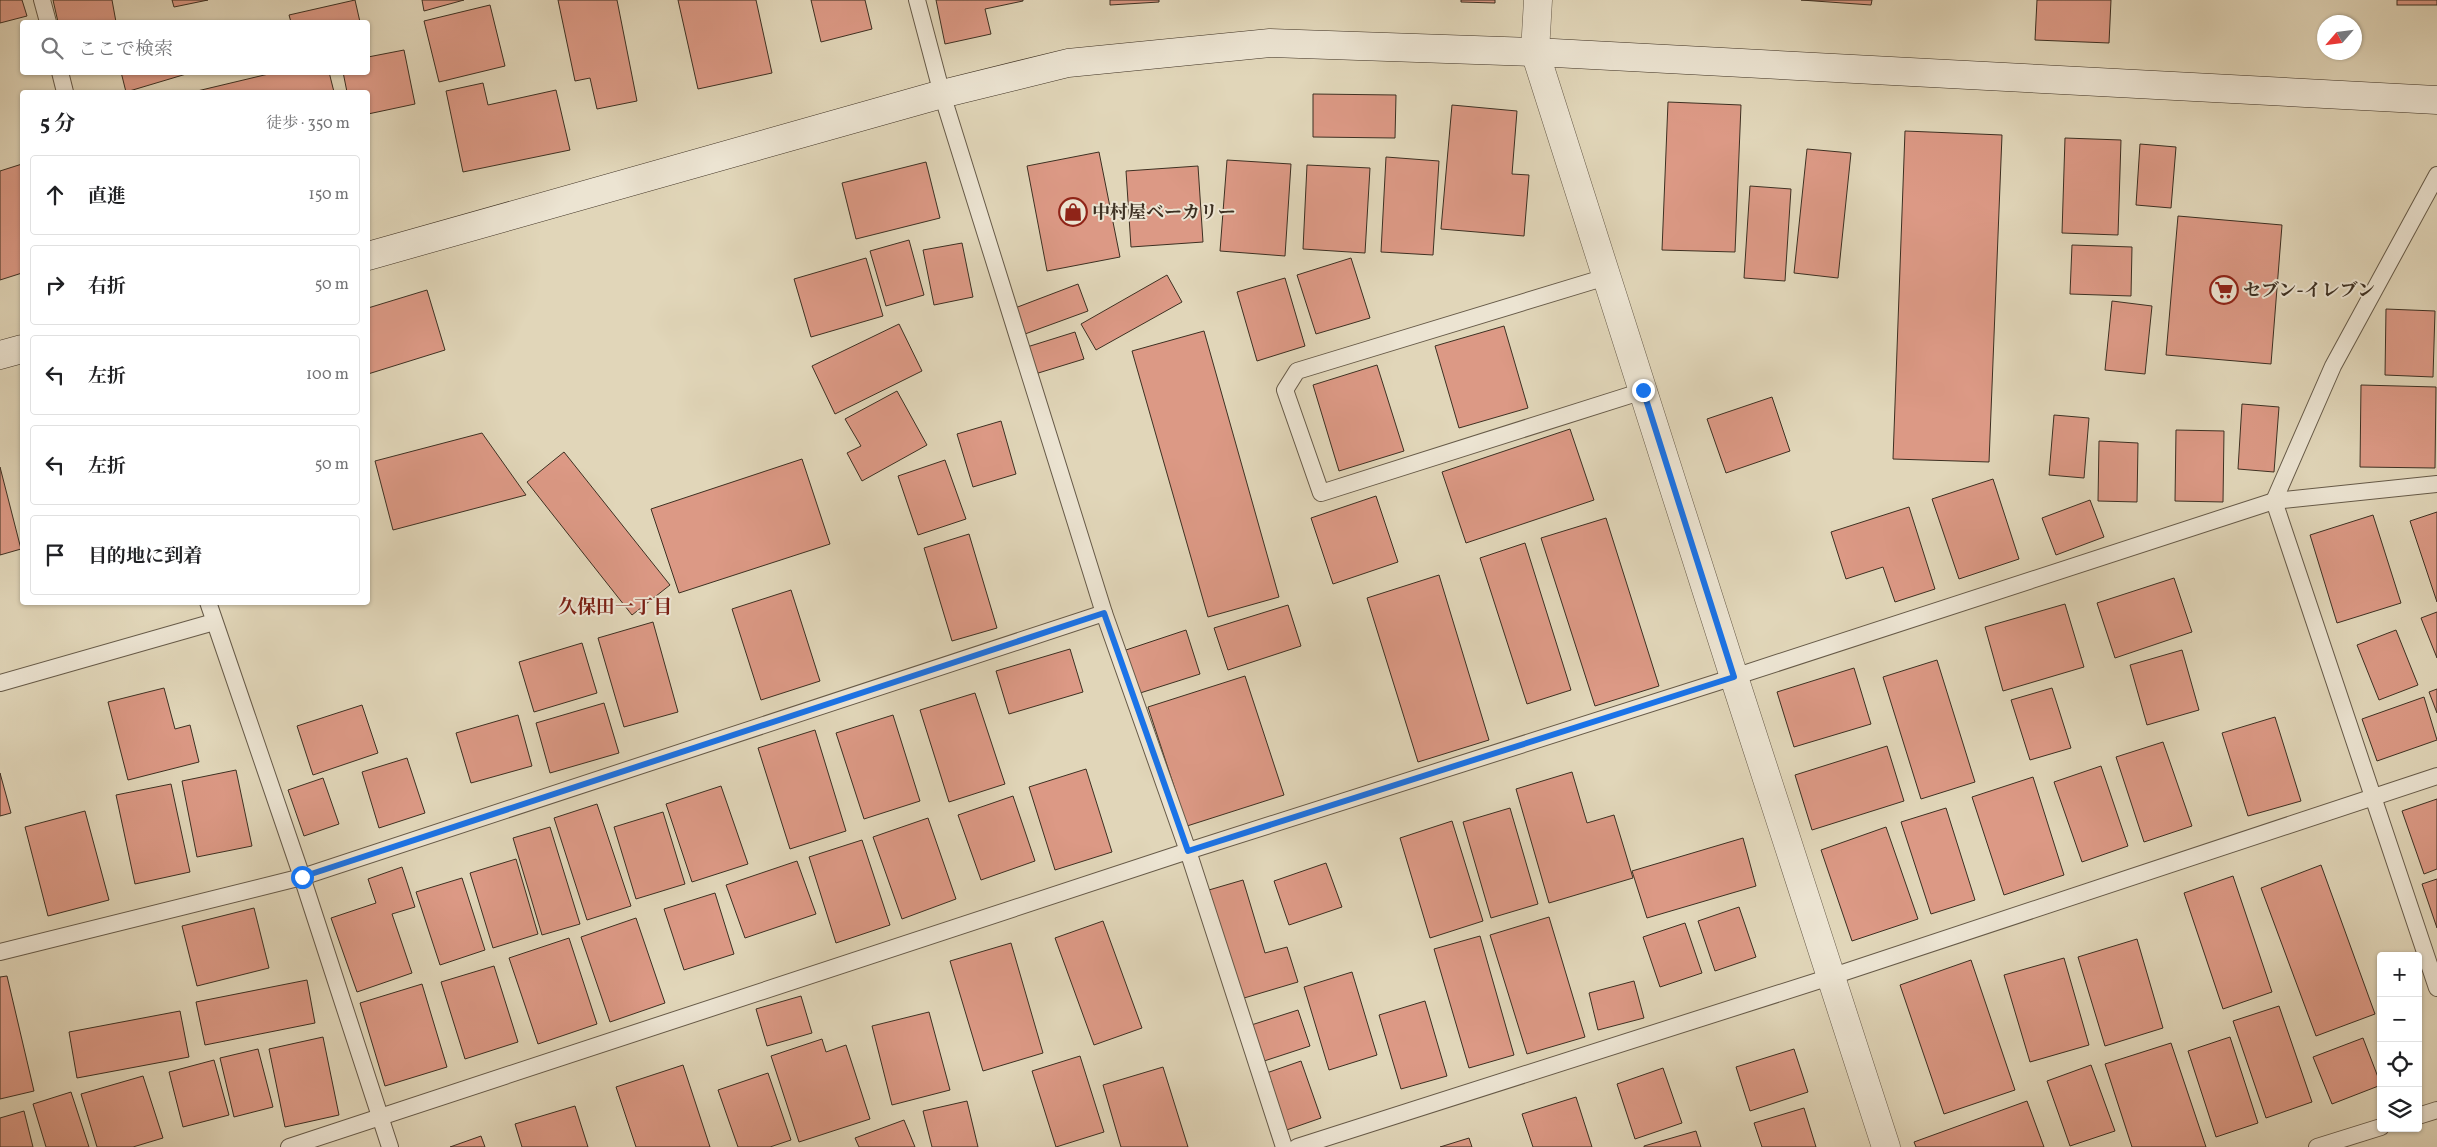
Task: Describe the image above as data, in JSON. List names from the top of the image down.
{
  "districts": ["久保田一丁目"],
  "places": {
    "shop": ["中村屋ベーカリー"],
    "supermarket": ["セブン-イレブン"]
  },
  "north": "bottom left",
  "page": {
    "search": "ここで検索",
    "heading": ["5 分", "徒歩 · 350 m"],
    "list": [
      ["直進", "150 m"],
      ["右折", "50 m"],
      ["左折", "100 m"],
      ["左折", "50 m"],
      "目的地に到着"
    ],
    "map_buttons": ["+", "−"]
  }
}
